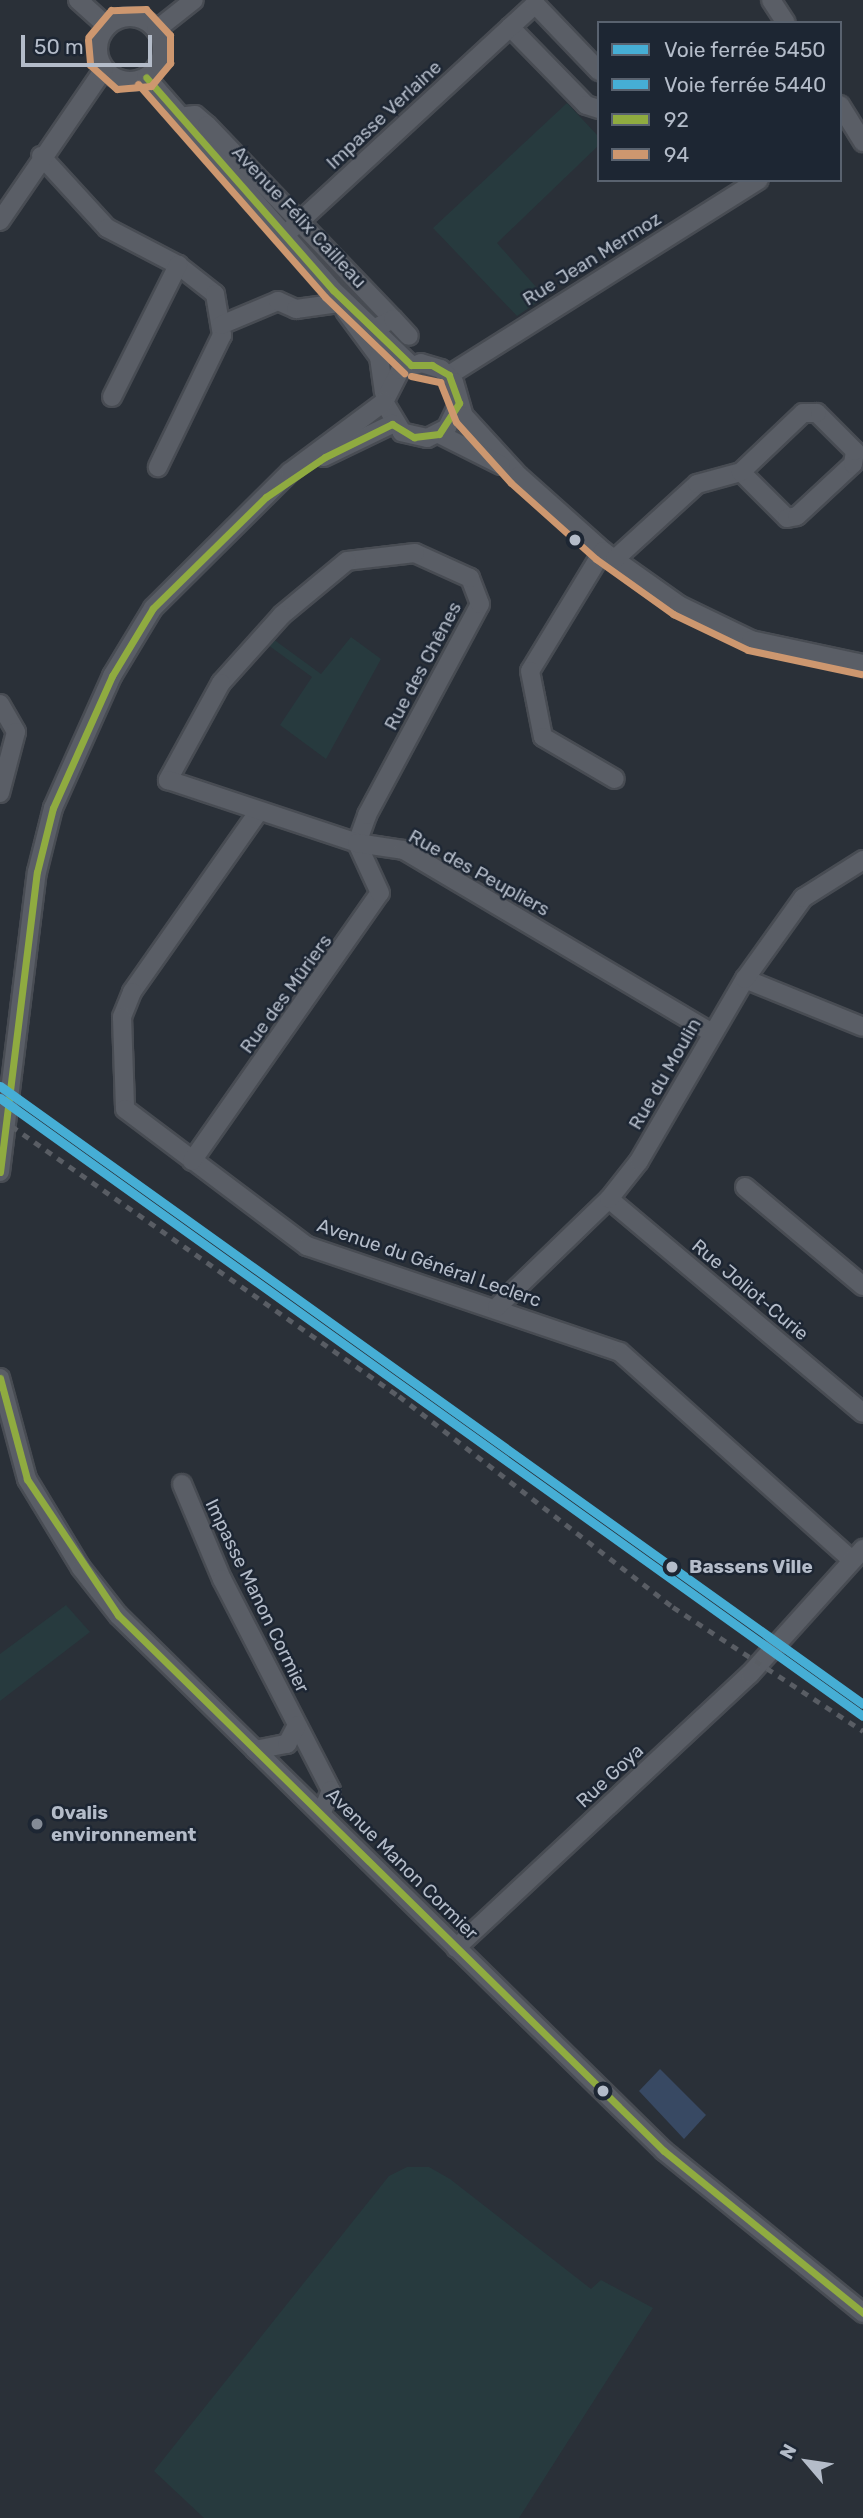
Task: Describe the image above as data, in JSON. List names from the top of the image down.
{
  "streets": {
    "street": [
      "Impasse Verlaine",
      "Avenue Félix Cailleau",
      "Rue Jean Mermoz",
      "Rue des Chênes",
      "Rue des Peupliers",
      "Rue des Mûriers",
      "Rue du Moulin",
      "Avenue du Général Leclerc",
      "Rue Joliot-Curie",
      "Impasse Manon Cormier",
      "Rue Goya",
      "Avenue Manon Cormier"
    ]
  },
  "crossings": [
    ["Impasse Verlaine", "Avenue Félix Cailleau"],
    ["Avenue Félix Cailleau", "Rue Jean Mermoz"],
    ["Rue des Chênes", "Rue des Peupliers"],
    ["Rue des Chênes", "Rue des Mûriers"],
    ["Rue des Peupliers", "Rue des Mûriers"],
    ["Rue des Peupliers", "Rue du Moulin"],
    ["Rue des Peupliers", "Avenue du Général Leclerc"],
    ["Rue des Mûriers", "Avenue du Général Leclerc"],
    ["Rue du Moulin", "Avenue du Général Leclerc"],
    ["Rue du Moulin", "Rue Joliot-Curie"],
    ["Avenue du Général Leclerc", "Rue Goya"],
    ["Impasse Manon Cormier", "Avenue Manon Cormier"],
    ["Rue Goya", "Avenue Manon Cormier"]
  ],
  "places": ["Bassens Ville", "Ovalis environnement"],
  "lines": [
    "transit line 94",
    "transit line 92",
    "rail line 5450",
    "rail line 5440"
  ],
  "legend": [
    "Voie ferrée 5450",
    "Voie ferrée 5440",
    "92",
    "94"
  ],
  "scale_bar": "50 m",
  "north": "top left"
}
